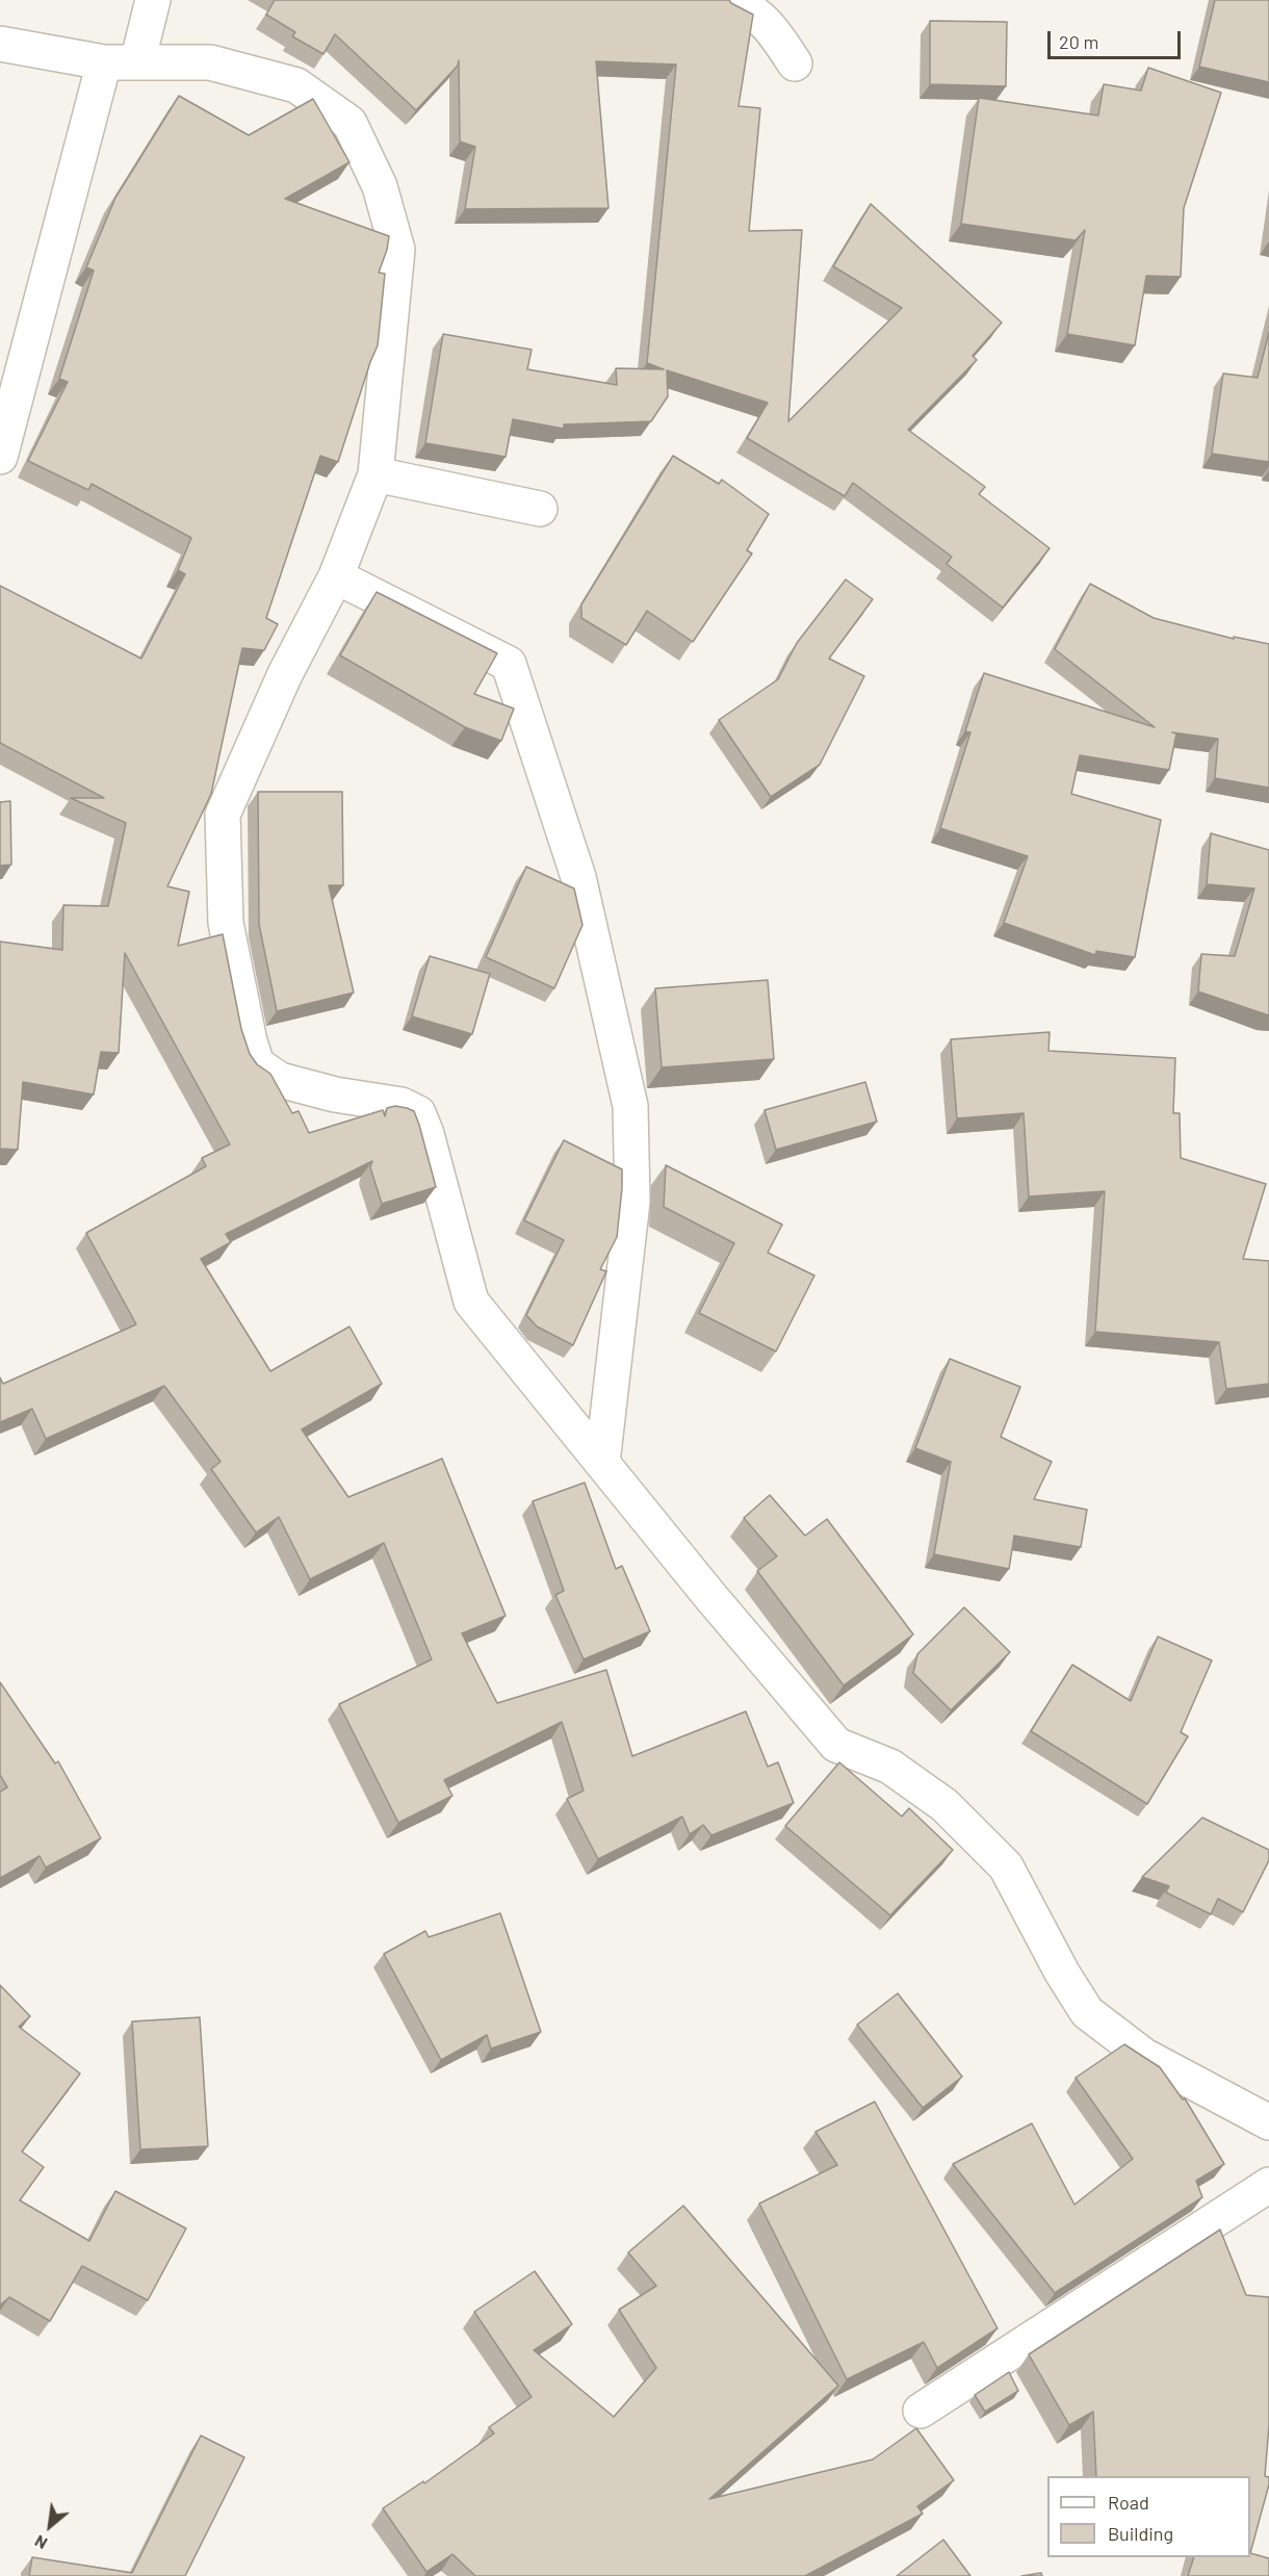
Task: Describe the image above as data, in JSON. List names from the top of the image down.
{
  "legend": ["Road", "Building"],
  "scale_bar": "20 m",
  "north": "bottom left"
}
